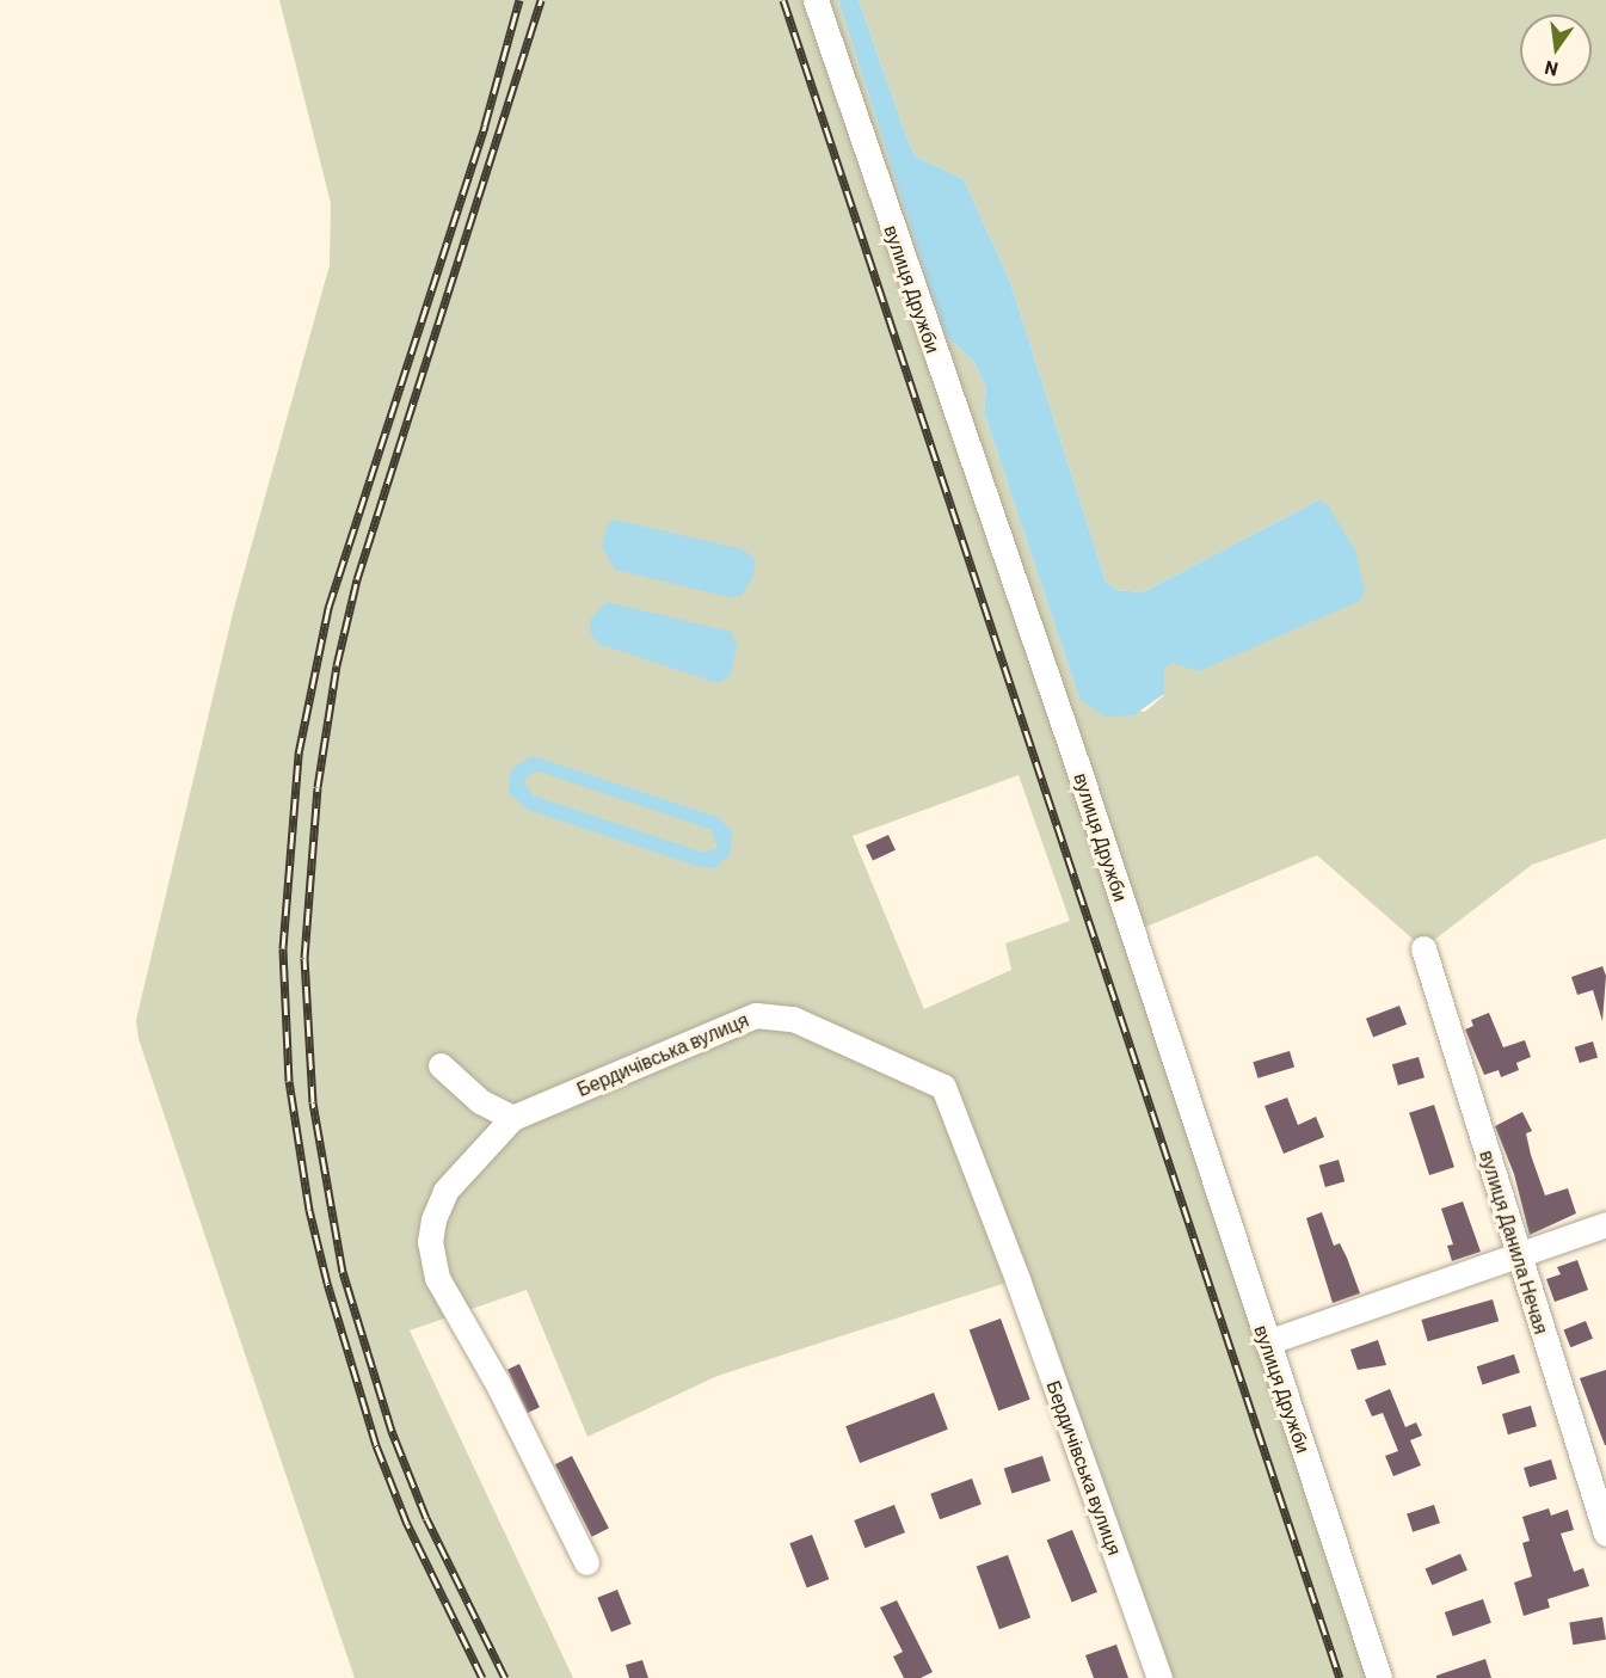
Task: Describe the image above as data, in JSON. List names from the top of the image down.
{
  "streets": {
    "street": ["вулиця Дружби", "Бердичівська вулиця", "вулиця Данила Нечая"]
  },
  "north": "bottom"
}
